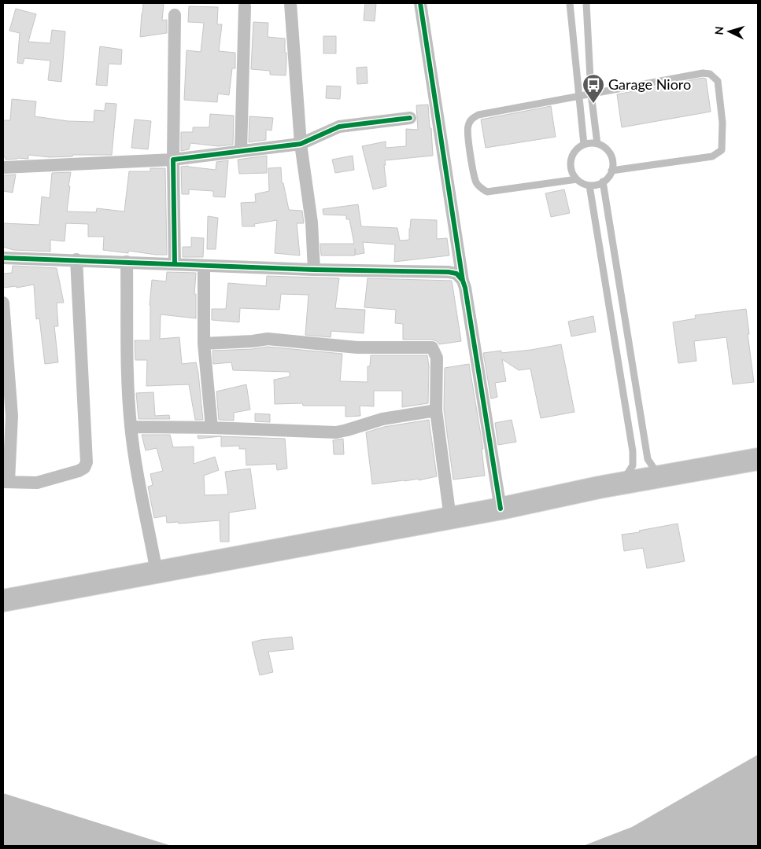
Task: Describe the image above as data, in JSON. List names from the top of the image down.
{
  "places": {
    "bus stop": ["Garage Nioro"]
  },
  "north": "left"
}
